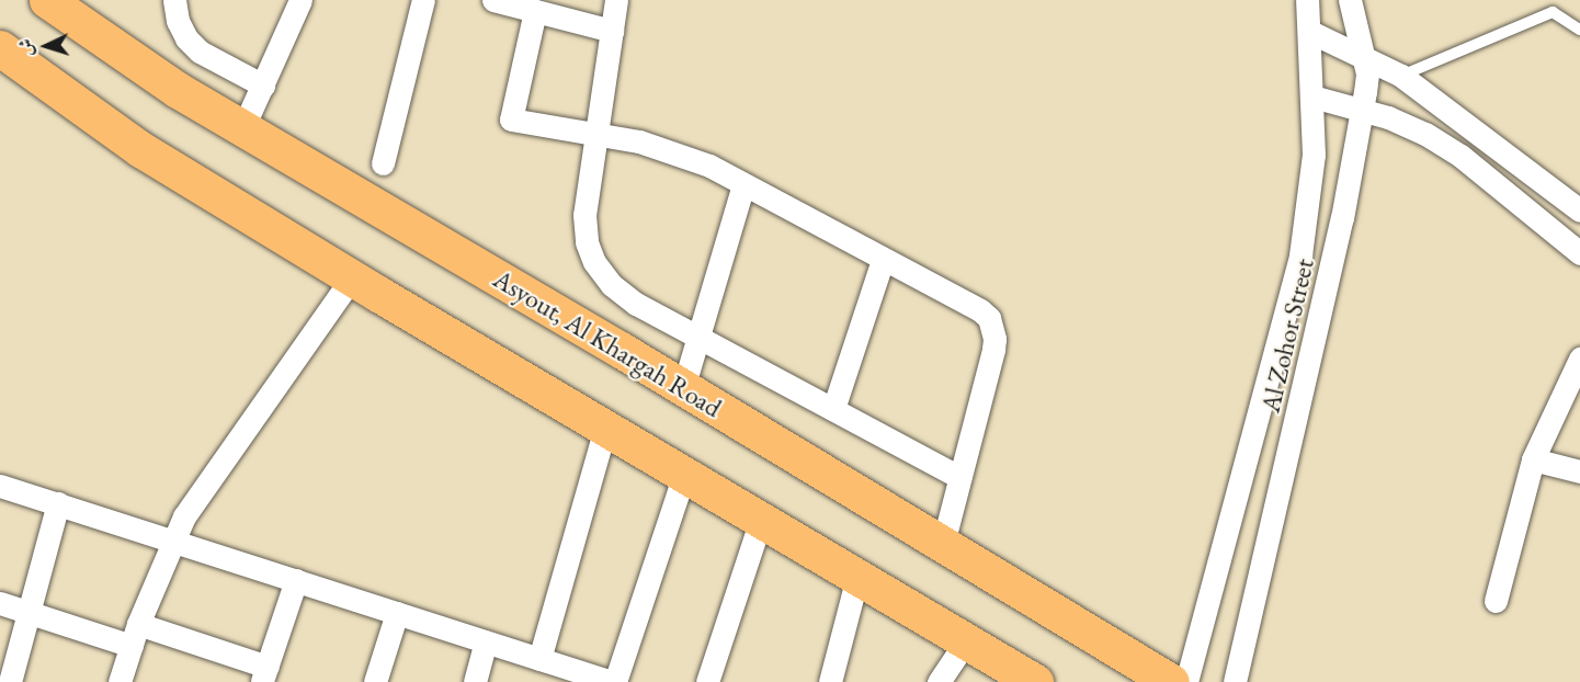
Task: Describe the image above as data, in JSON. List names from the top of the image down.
{
  "streets": {
    "highway": ["Asyout, Al Khargah Road"],
    "street": ["Al Zohor Street"]
  },
  "north": "left"
}
